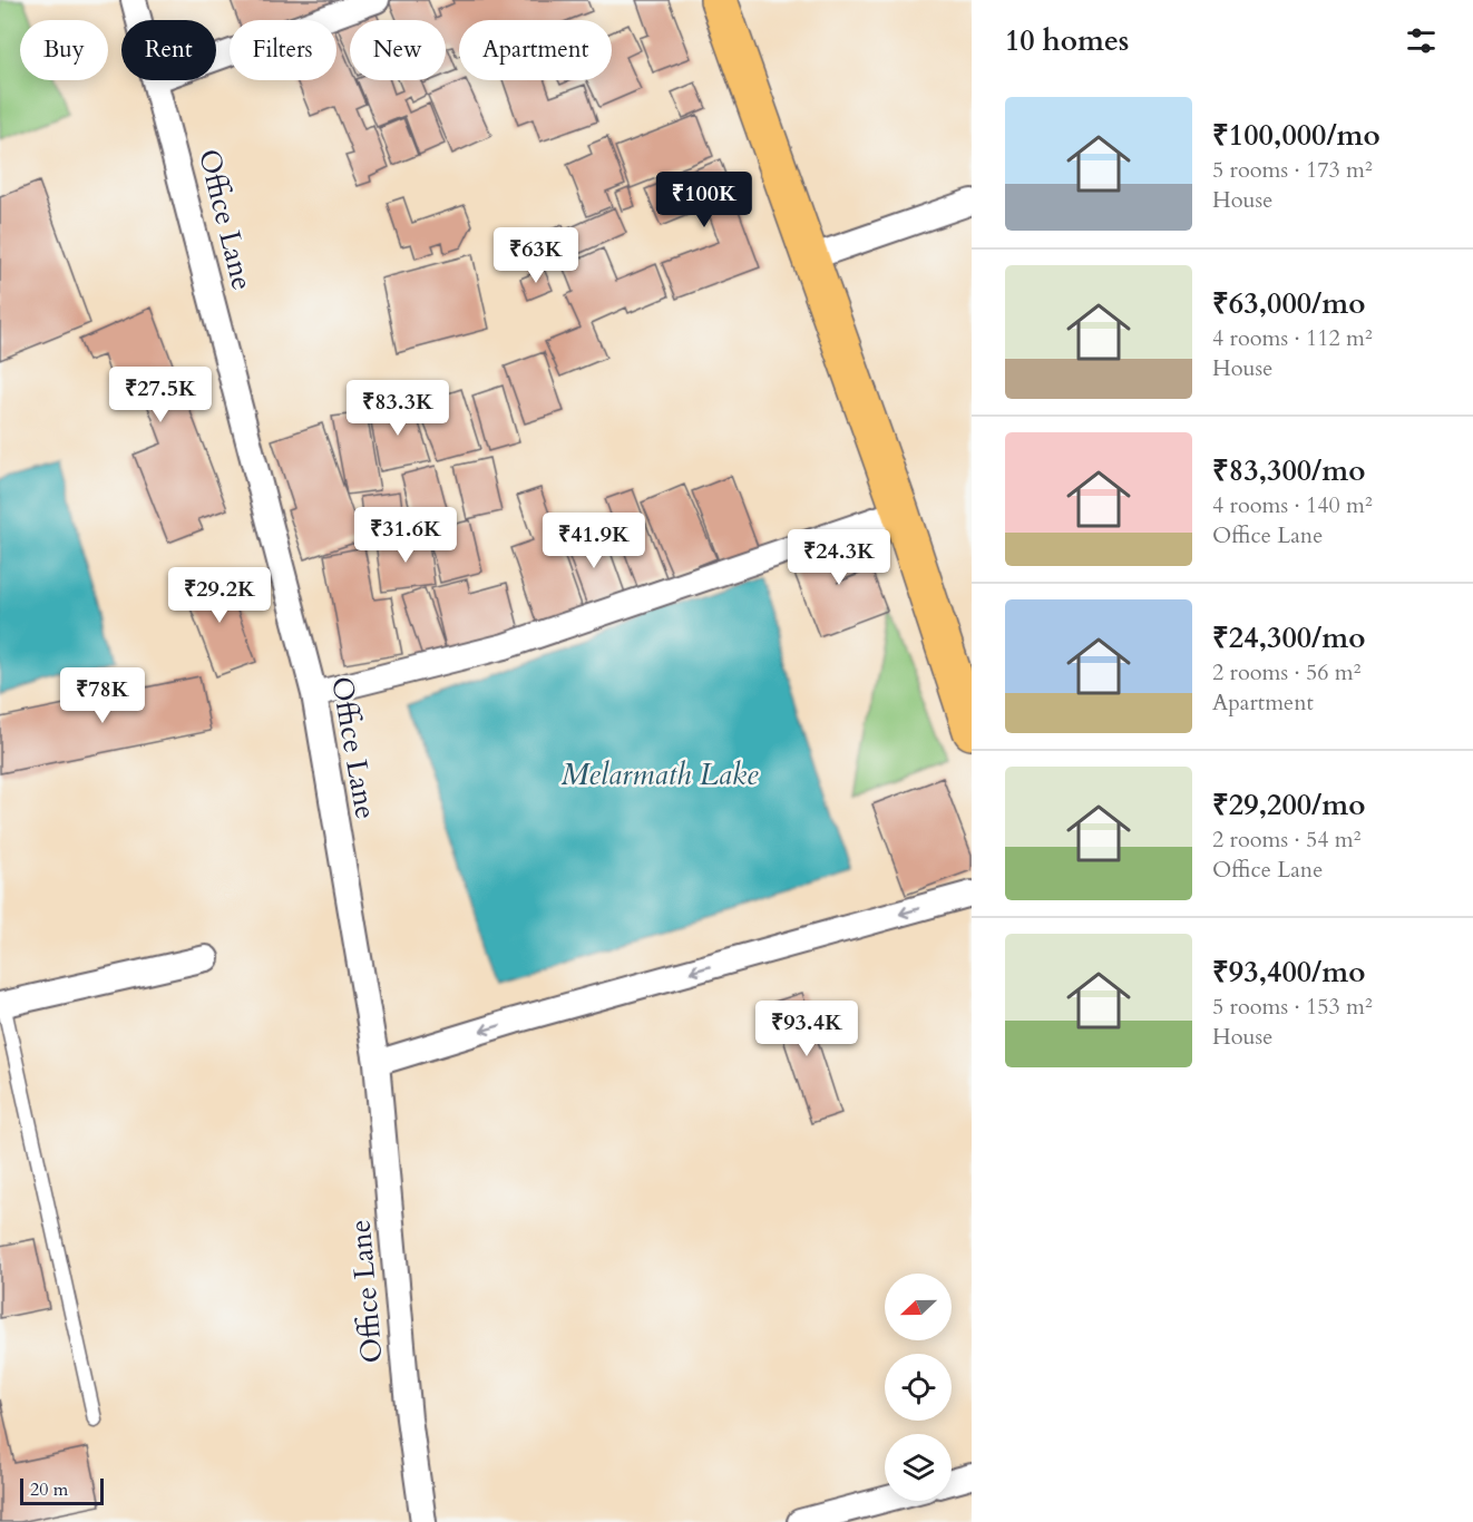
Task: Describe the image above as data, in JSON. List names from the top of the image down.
{
  "streets": {
    "street": ["Office Lane"]
  },
  "water": ["Melarmath Lake"],
  "scale_bar": "20 m",
  "north": "left",
  "page": {
    "heading": "10 homes",
    "chip": [
      "Buy",
      "Rent",
      "Filters",
      "New",
      "Apartment"
    ],
    "list": [
      {
        "name": "₹100,000/mo",
        "note": "5 rooms · 173 m² · House"
      },
      {
        "name": "₹63,000/mo",
        "note": "4 rooms · 112 m² · House"
      },
      {
        "name": "₹83,300/mo",
        "note": "4 rooms · 140 m² · Office Lane"
      },
      {
        "name": "₹24,300/mo",
        "note": "2 rooms · 56 m² · Apartment"
      },
      {
        "name": "₹29,200/mo",
        "note": "2 rooms · 54 m² · Office Lane"
      },
      {
        "name": "₹93,400/mo",
        "note": "5 rooms · 153 m² · House"
      }
    ],
    "price": [
      "₹100K",
      "₹63K",
      "₹27.5K",
      "₹83.3K",
      "₹31.6K",
      "₹41.9K",
      "₹24.3K",
      "₹29.2K",
      "₹78K",
      "₹93.4K"
    ],
    "scale": "20 m"
  }
}
